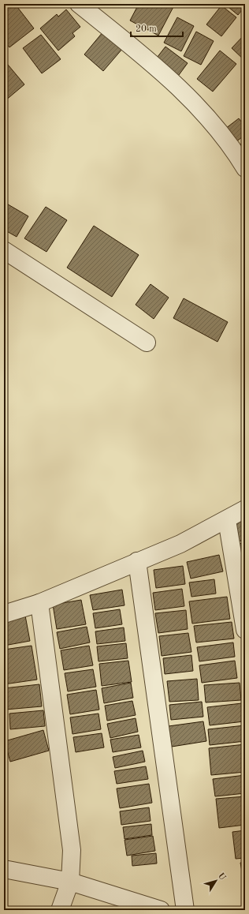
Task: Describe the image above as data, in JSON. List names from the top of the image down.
{
  "scale_bar": "20 m",
  "north": "top right"
}
